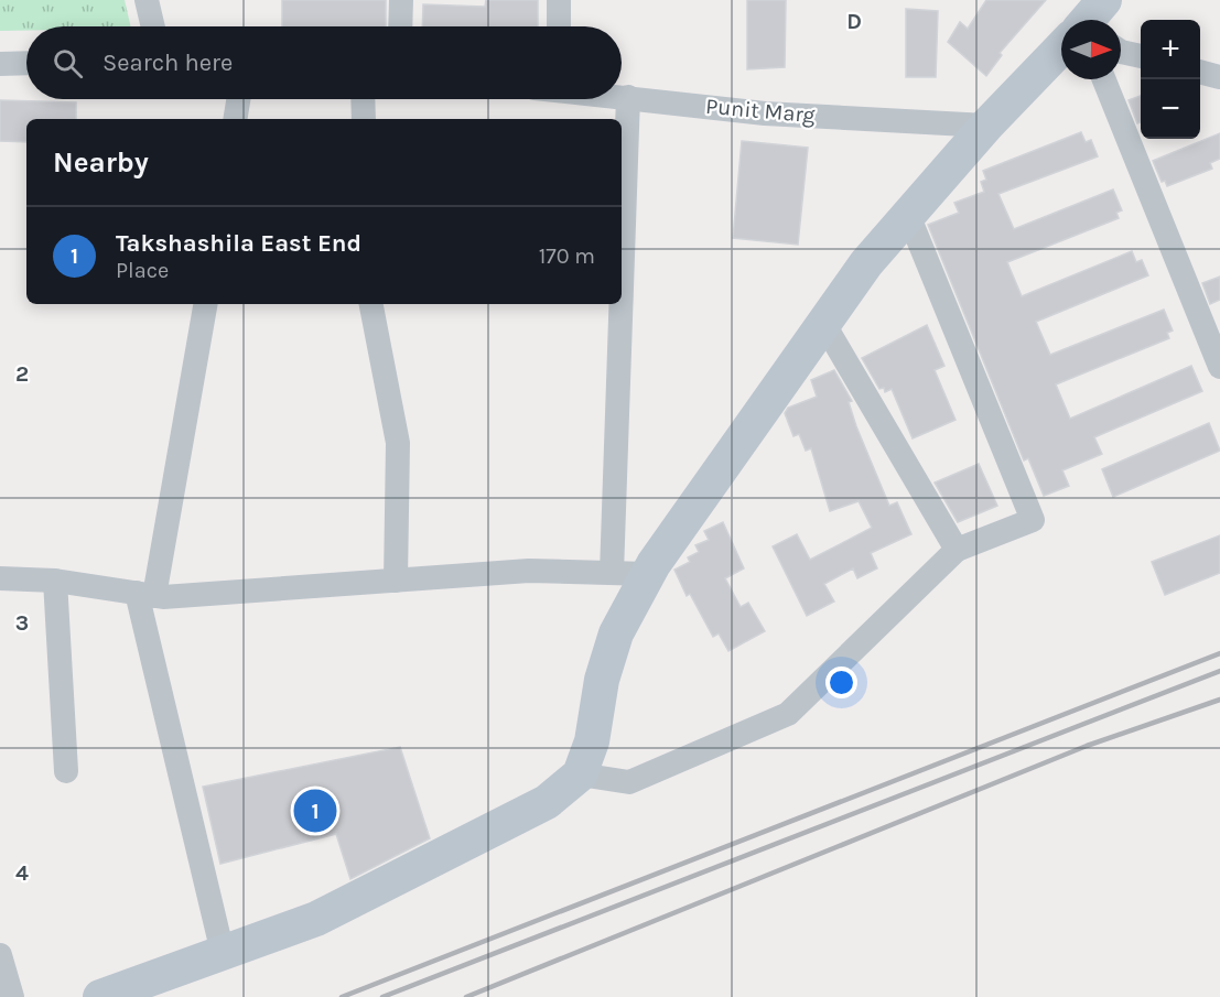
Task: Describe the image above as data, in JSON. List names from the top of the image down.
{
  "streets": {
    "street": ["Punit Marg"]
  },
  "north": "right",
  "page": {
    "map_buttons": ["+", "−"],
    "search": "Search here",
    "heading": "Nearby",
    "list": [
      {
        "mark": "1",
        "name": "Takshashila East End",
        "note": "Place",
        "value": "170 m"
      }
    ],
    "pins": "1"
  },
  "grid": {
    "columns": ["D"],
    "rows": ["2", "3", "4"]
  }
}
